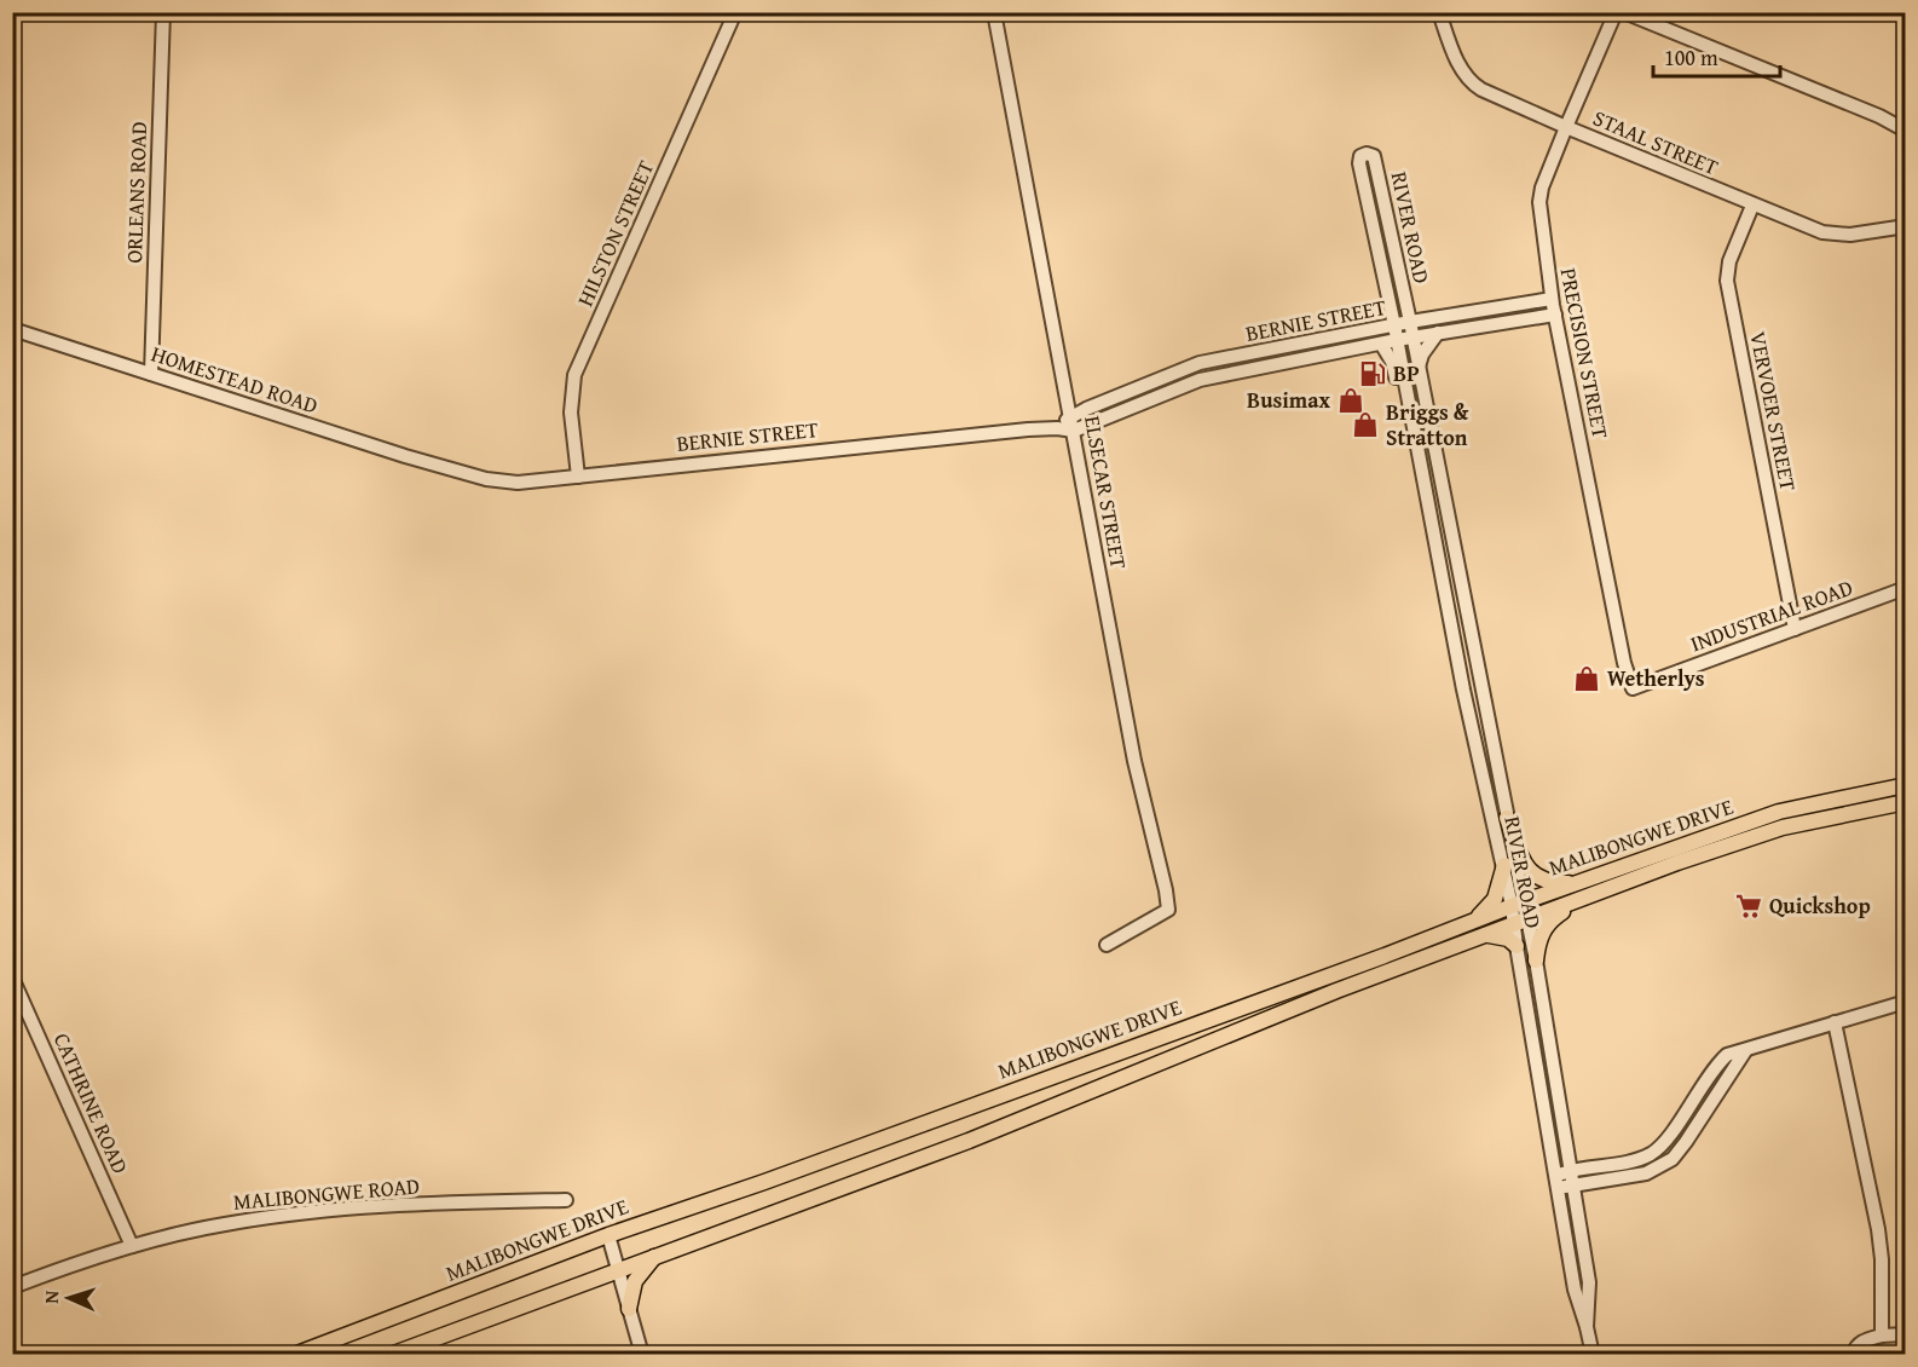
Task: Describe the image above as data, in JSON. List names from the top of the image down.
{
  "streets": {
    "main road": ["MALIBONGWE DRIVE"],
    "street": [
      "STAAL STREET",
      "ORLEANS ROAD",
      "RIVER ROAD",
      "HILSTON STREET",
      "BERNIE STREET",
      "PRECISION STREET",
      "HOMESTEAD ROAD",
      "VERVOER STREET",
      "ELSECAR STREET",
      "INDUSTRIAL ROAD",
      "CATHRINE ROAD",
      "MALIBONGWE ROAD"
    ]
  },
  "crossings": [
    ["STAAL STREET", "PRECISION STREET"],
    ["STAAL STREET", "VERVOER STREET"],
    ["ORLEANS ROAD", "HOMESTEAD ROAD"],
    ["RIVER ROAD", "BERNIE STREET"],
    ["RIVER ROAD", "MALIBONGWE DRIVE"],
    ["HILSTON STREET", "BERNIE STREET"],
    ["BERNIE STREET", "PRECISION STREET"],
    ["BERNIE STREET", "HOMESTEAD ROAD"],
    ["BERNIE STREET", "ELSECAR STREET"],
    ["PRECISION STREET", "INDUSTRIAL ROAD"],
    ["VERVOER STREET", "INDUSTRIAL ROAD"],
    ["CATHRINE ROAD", "MALIBONGWE ROAD"]
  ],
  "places": {
    "fuel station": ["BP"],
    "shop": ["Busimax", "Briggs & Stratton", "Wetherlys"],
    "supermarket": ["Quickshop"]
  },
  "scale_bar": "100 m",
  "north": "left"
}
